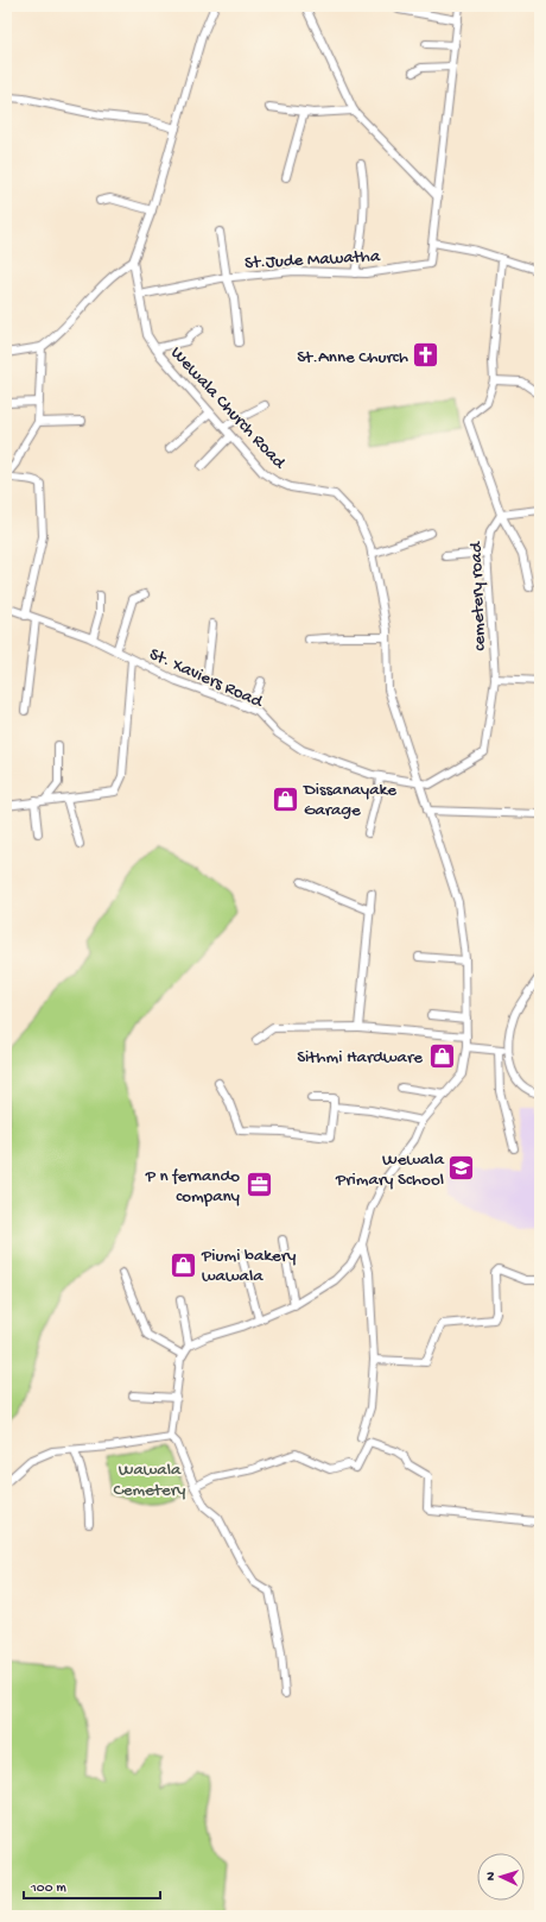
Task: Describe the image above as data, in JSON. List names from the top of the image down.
{
  "streets": {
    "street": [
      "St.Jude Mawatha",
      "Wewala Church Road",
      "cemetery road",
      "St. Xaviers Road"
    ]
  },
  "crossings": [
    ["St.Jude Mawatha", "Wewala Church Road"],
    ["Wewala Church Road", "cemetery road"],
    ["Wewala Church Road", "St. Xaviers Road"],
    ["cemetery road", "St. Xaviers Road"]
  ],
  "parks": ["Wawala Cemetery"],
  "places": {
    "church": ["St.Anne Church"],
    "shop": ["Dissanayake Garage", "Sithmi Hardware", "Piumi bakery wawala"],
    "school or university": ["Wewala Primary School"],
    "office": ["P n fernando company"]
  },
  "scale_bar": "100 m",
  "north": "left"
}
